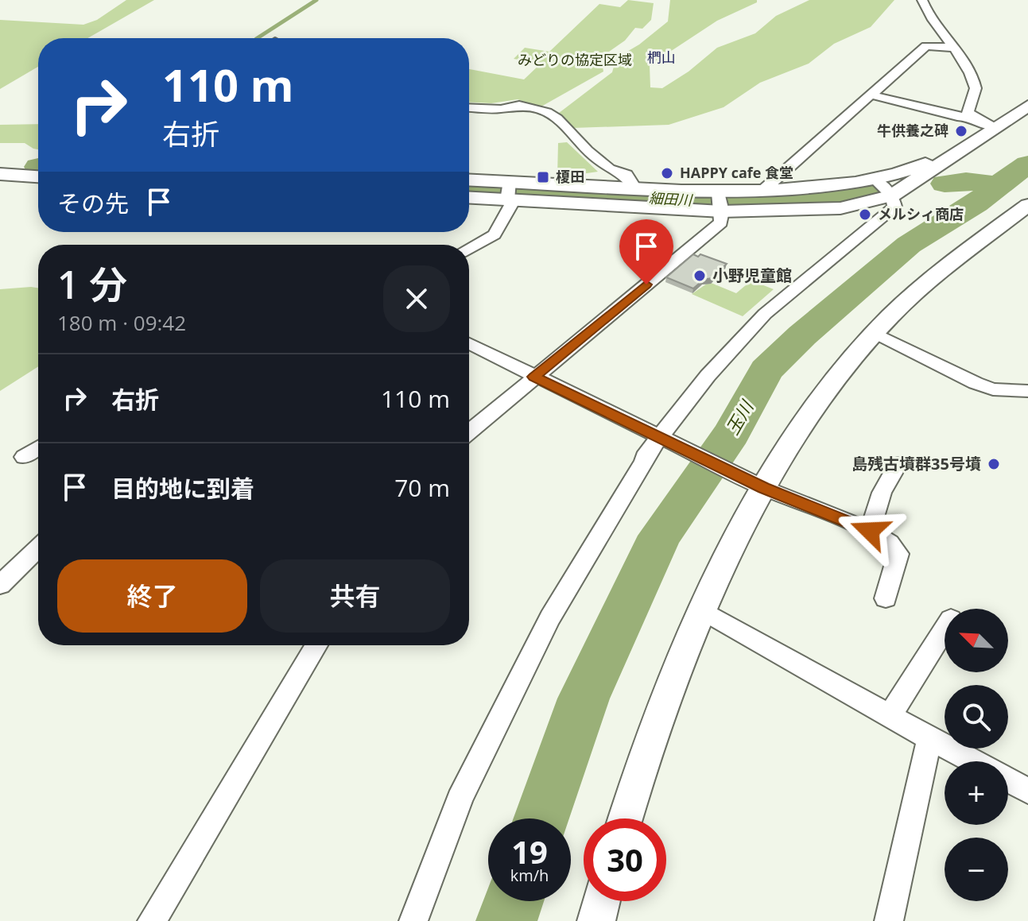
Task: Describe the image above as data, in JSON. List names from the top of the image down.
{
  "districts": ["椚山"],
  "water": ["細田川", "玉川"],
  "parks": ["みどりの協定区域"],
  "places": {
    "other": [
      "牛供養之碑",
      "HAPPY cafe 食堂",
      "メルシィ商店",
      "小野児童館",
      "島残古墳群35号墳"
    ],
    "transit": ["榎田"]
  },
  "north": "top left",
  "page": {
    "turn": ["110 m", "右折"],
    "then": "その先",
    "heading": ["1 分", "180 m · 09:42"],
    "list": [
      {
        "name": "右折",
        "value": "110 m"
      },
      {
        "name": "目的地に到着",
        "value": "70 m"
      }
    ],
    "buttons": ["終了", "共有"],
    "map_buttons": ["+", "−"],
    "speed": "19 km/h",
    "limit": "30"
  }
}
